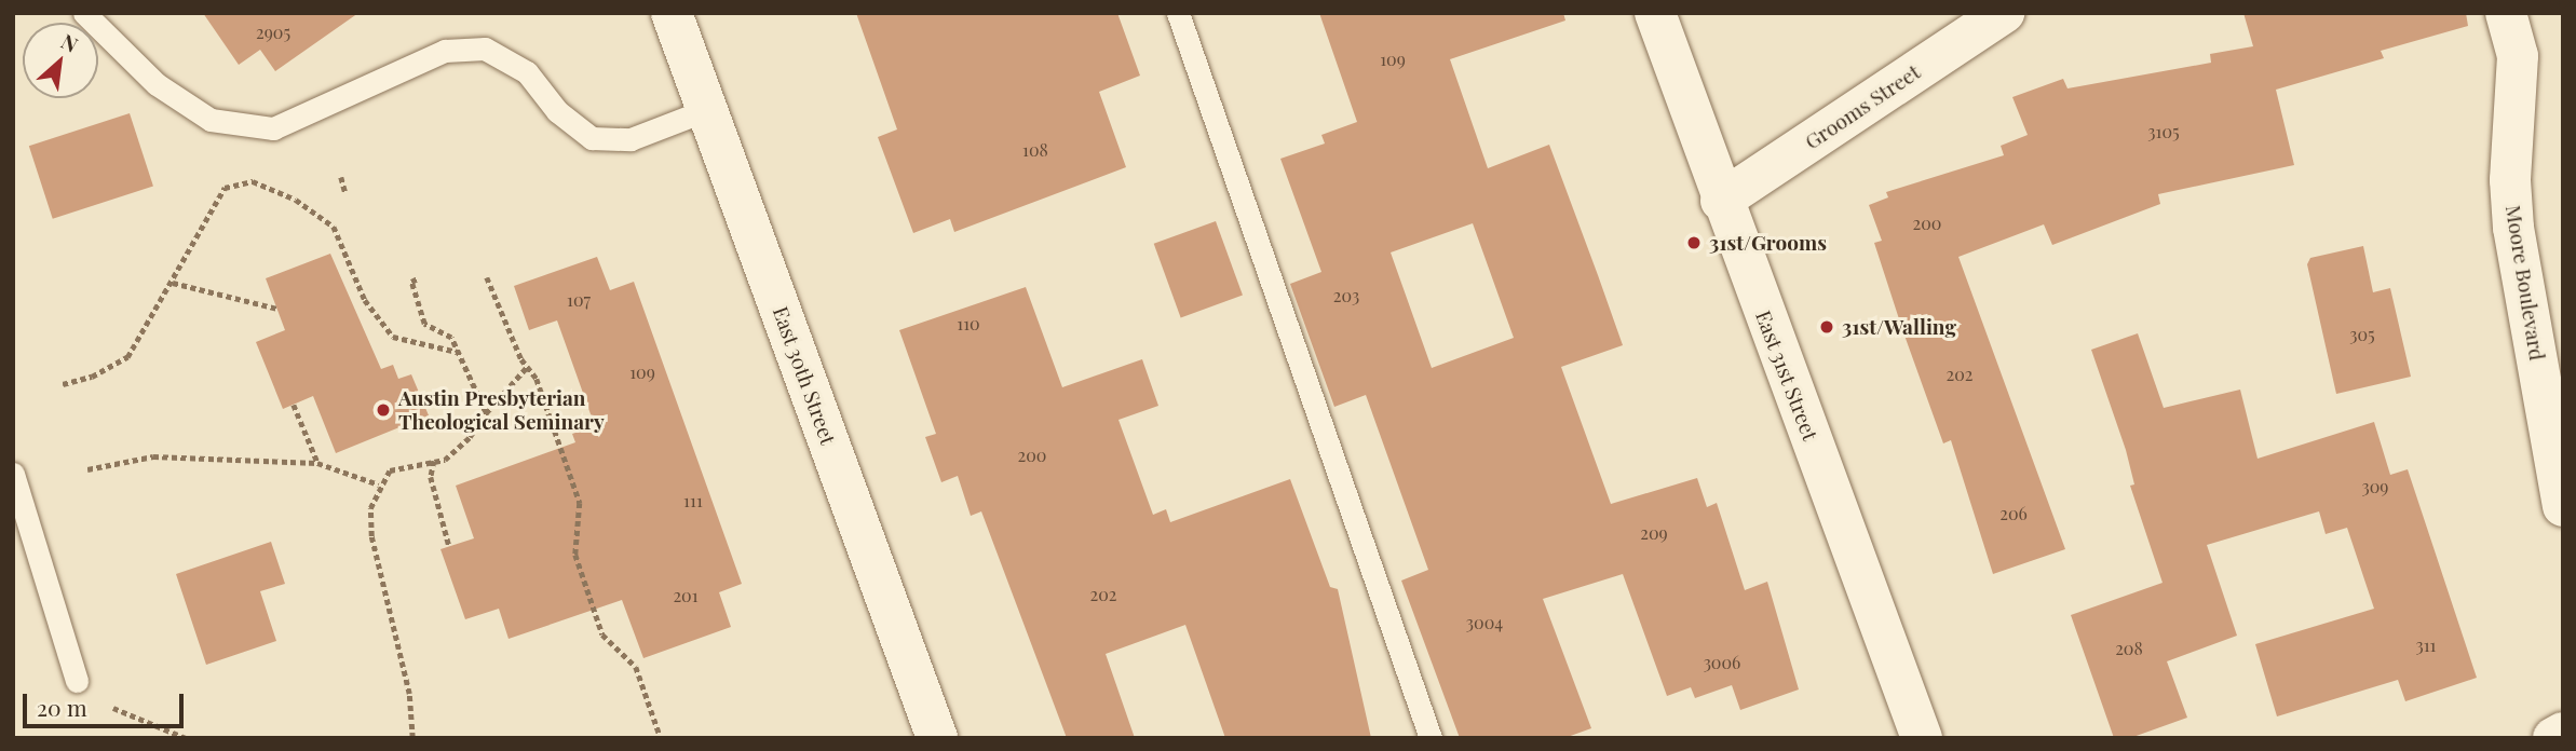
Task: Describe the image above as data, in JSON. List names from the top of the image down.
{
  "streets": {
    "street": [
      "Grooms Street",
      "Moore Boulevard",
      "East 30th Street",
      "East 31st Street"
    ]
  },
  "crossings": [
    ["Grooms Street", "East 31st Street"]
  ],
  "places": ["31st/Grooms", "31st/Walling", "Austin Presbyterian Theological Seminary"],
  "house_numbers": [
    "2905",
    "109",
    "3105",
    "108",
    "200",
    "203",
    "107",
    "110",
    "305",
    "109",
    "202",
    "200",
    "309",
    "111",
    "206",
    "209",
    "202",
    "201",
    "3004",
    "311",
    "208",
    "3006"
  ],
  "scale_bar": "20 m",
  "north": "top right"
}
